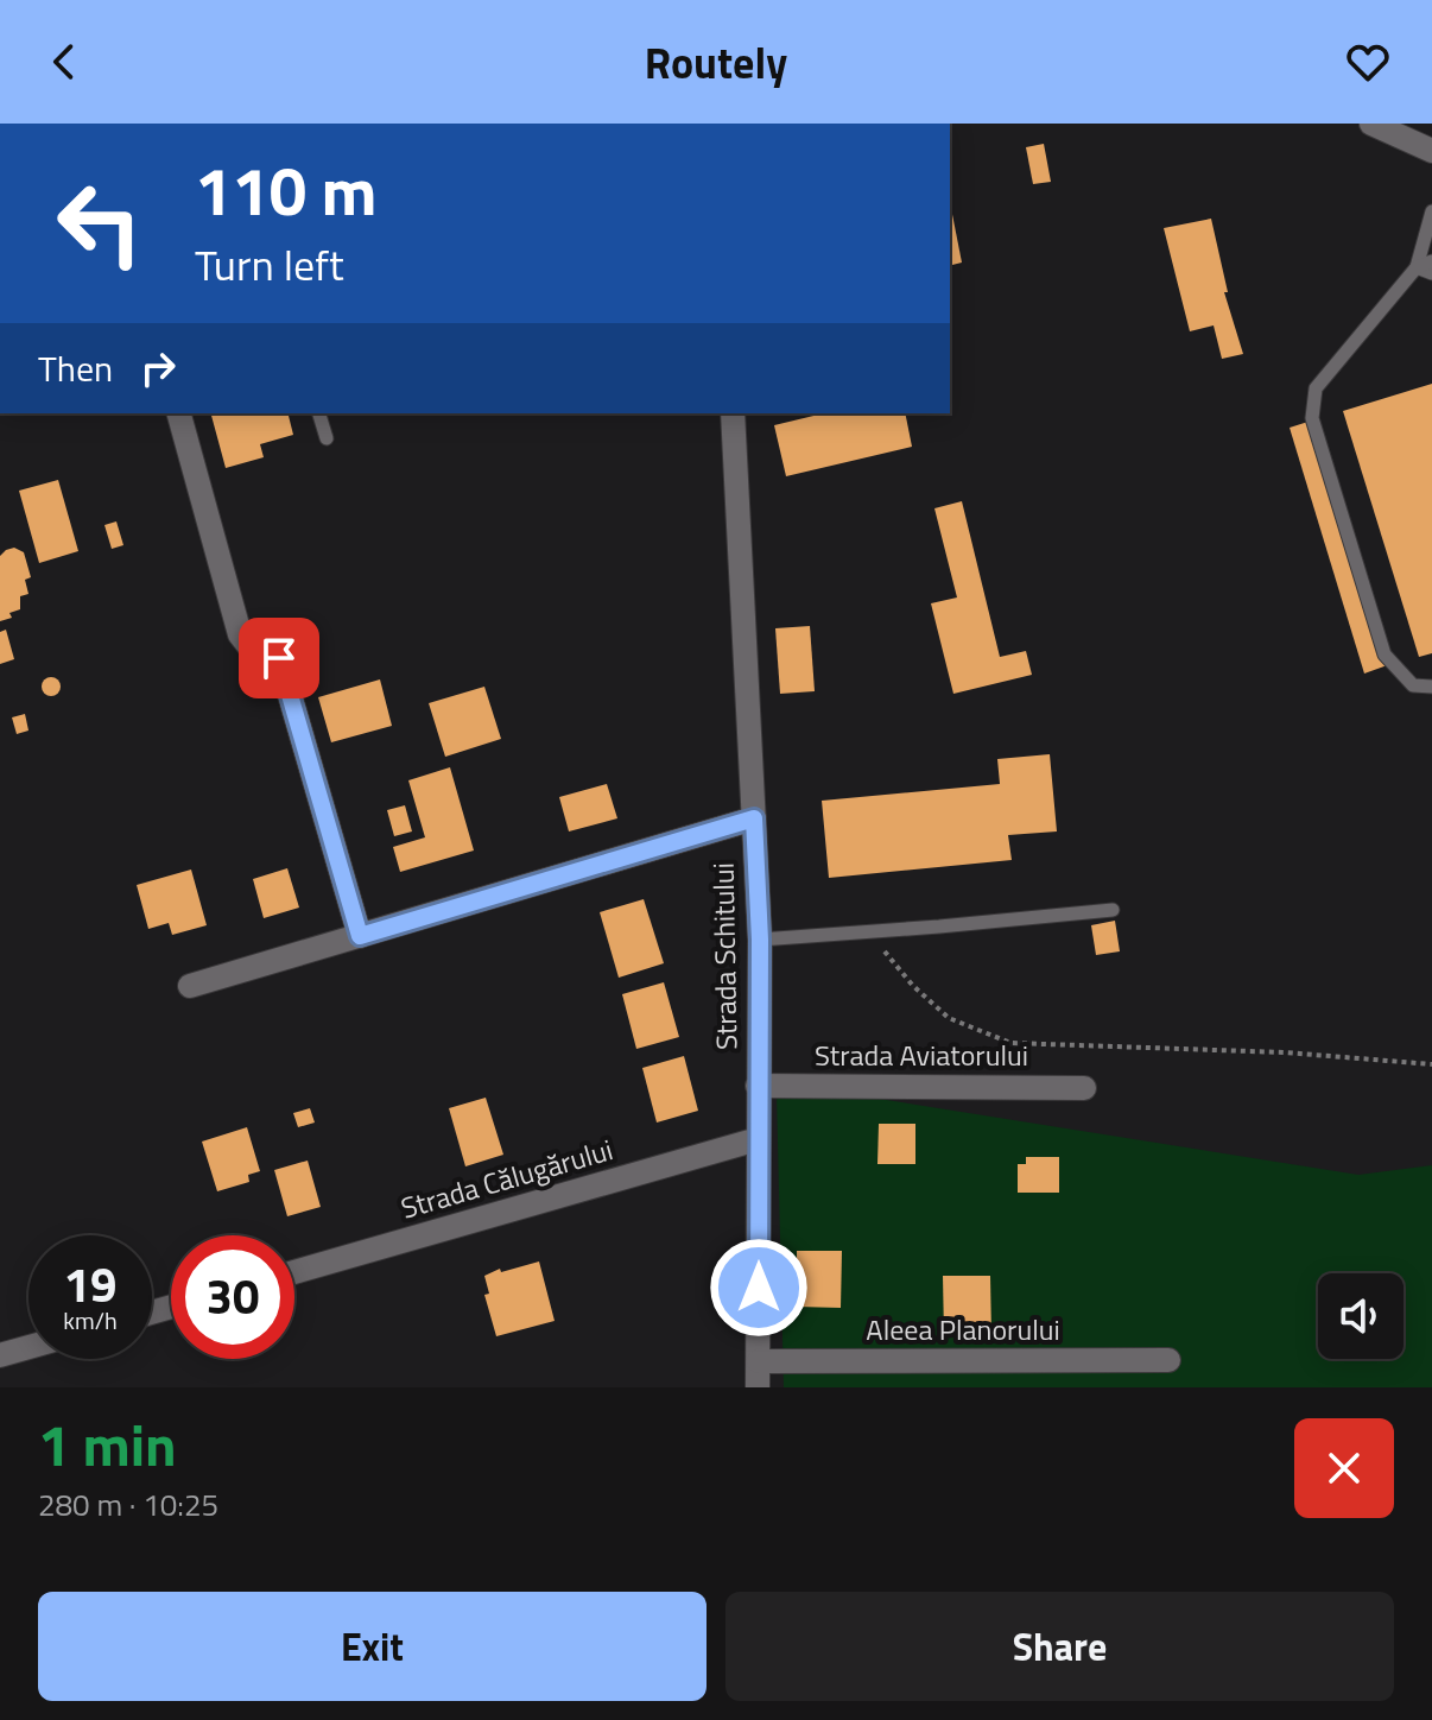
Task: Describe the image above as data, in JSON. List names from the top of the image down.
{
  "streets": {
    "street": [
      "Strada Schitului",
      "Strada Aviatorului",
      "Strada Călugărului",
      "Aleea Planorului"
    ]
  },
  "crossings": [
    ["Strada Schitului", "Strada Aviatorului"],
    ["Strada Schitului", "Strada Călugărului"],
    ["Strada Schitului", "Aleea Planorului"]
  ],
  "page": {
    "header": "Routely",
    "turn": ["110 m", "Turn left"],
    "then": "Then",
    "speed": "19 km/h",
    "limit": "30",
    "heading": ["1 min", "280 m · 10:25"],
    "buttons": ["Exit", "Share"]
  }
}
